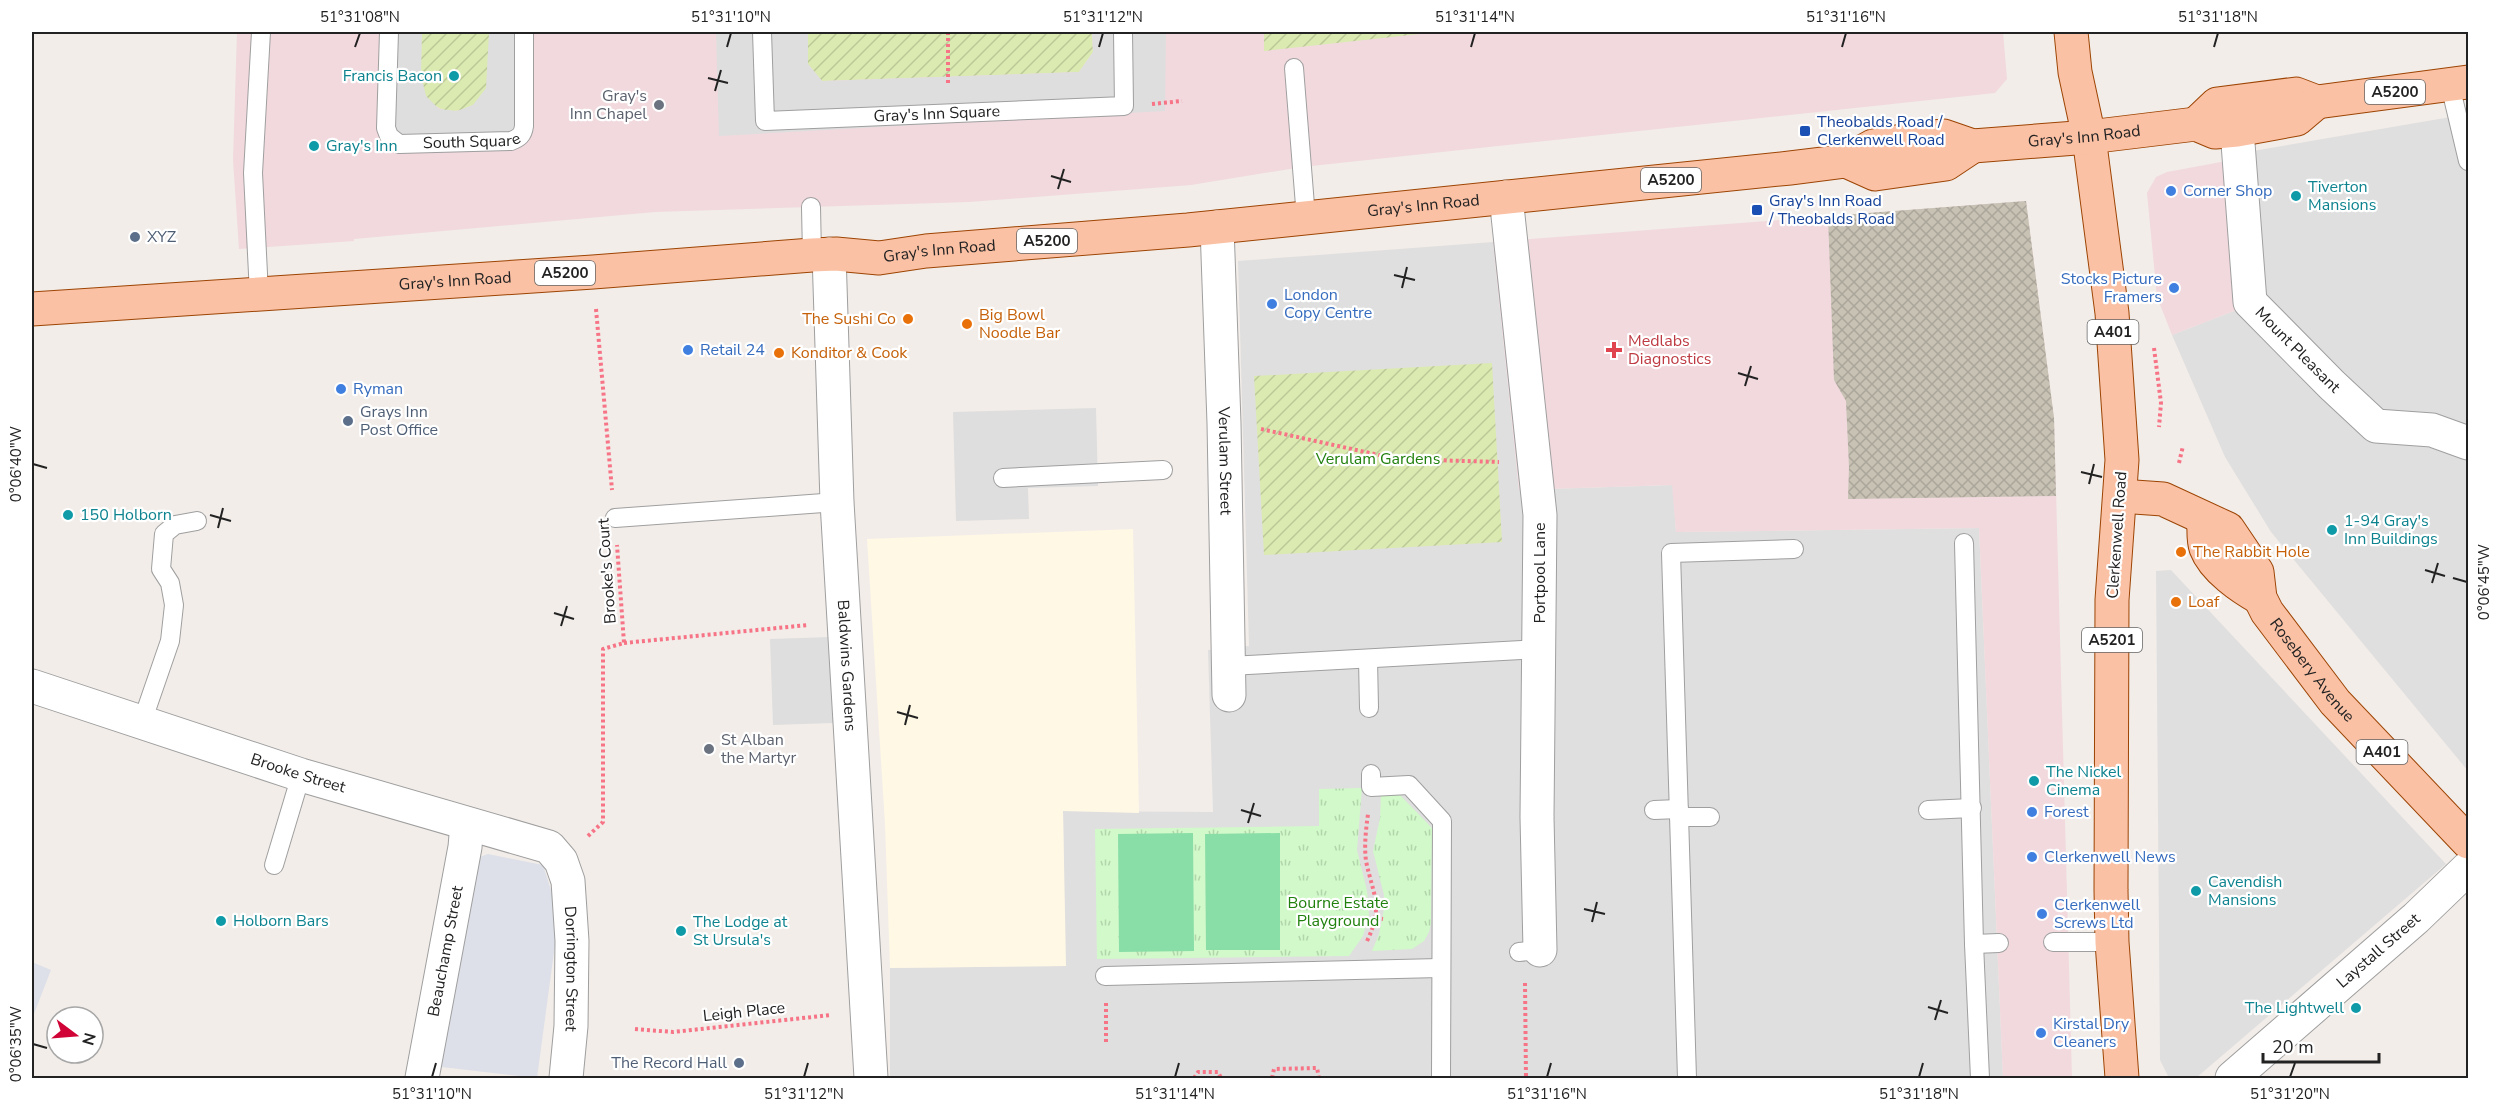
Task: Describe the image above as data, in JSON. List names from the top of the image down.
{
  "streets": {
    "main road": [
      "A5200",
      "Gray's Inn Road",
      "A401",
      "Clerkenwell Road",
      "A5201",
      "Rosebery Avenue"
    ],
    "street": [
      "Mount Pleasant",
      "Verulam Street",
      "Portpool Lane",
      "Baldwins Gardens",
      "Brooke Street",
      "Beauchamp Street",
      "Laystall Street",
      "Dorrington Street"
    ],
    "lane": ["Gray's Inn Square", "South Square"],
    "path": ["Brooke's Court", "Leigh Place"]
  },
  "crossings": [
    ["Gray's Inn Road", "A401"],
    ["Gray's Inn Road", "Mount Pleasant"],
    ["Gray's Inn Road", "Verulam Street"],
    ["Gray's Inn Road", "Clerkenwell Road"],
    ["Gray's Inn Road", "Portpool Lane"],
    ["Gray's Inn Road", "Baldwins Gardens"],
    ["A401", "Clerkenwell Road"],
    ["Clerkenwell Road", "Rosebery Avenue"],
    ["Brooke's Court", "Brooke Street"],
    ["Brooke's Court", "Dorrington Street"],
    ["Brooke Street", "Beauchamp Street"],
    ["Brooke Street", "Dorrington Street"]
  ],
  "parks": ["Verulam Gardens", "Bourne Estate Playground"],
  "places": {
    "other": [
      "Francis Bacon",
      "Gray's Inn Chapel",
      "Gray's Inn",
      "Corner Shop",
      "Tiverton Mansions",
      "XYZ",
      "Stocks Picture Framers",
      "London Copy Centre",
      "The Sushi Co",
      "Big Bowl Noodle Bar",
      "Retail 24",
      "Konditor & Cook",
      "Ryman",
      "Grays Inn Post Office",
      "150 Holborn",
      "1-94 Gray's Inn Buildings",
      "The Rabbit Hole",
      "Loaf",
      "St Alban the Martyr",
      "The Nickel Cinema",
      "Forest",
      "Clerkenwell News",
      "Cavendish Mansions",
      "Clerkenwell Screws Ltd",
      "Holborn Bars",
      "The Lodge at St Ursula's",
      "The Lightwell",
      "Kirstal Dry Cleaners",
      "The Record Hall"
    ],
    "transit": ["Theobalds Road / Clerkenwell Road", "Gray's Inn Road / Theobalds Road"],
    "health": ["Medlabs Diagnostics"]
  },
  "scale_bar": "20 m",
  "north": "right",
  "coordinates": [
    "51°31'08\"N",
    "51°31'10\"N",
    "51°31'12\"N",
    "51°31'14\"N",
    "51°31'16\"N",
    "51°31'18\"N",
    "0°06'40\"W",
    "0°06'45\"W",
    "0°06'35\"W",
    "51°31'20\"N"
  ]
}
